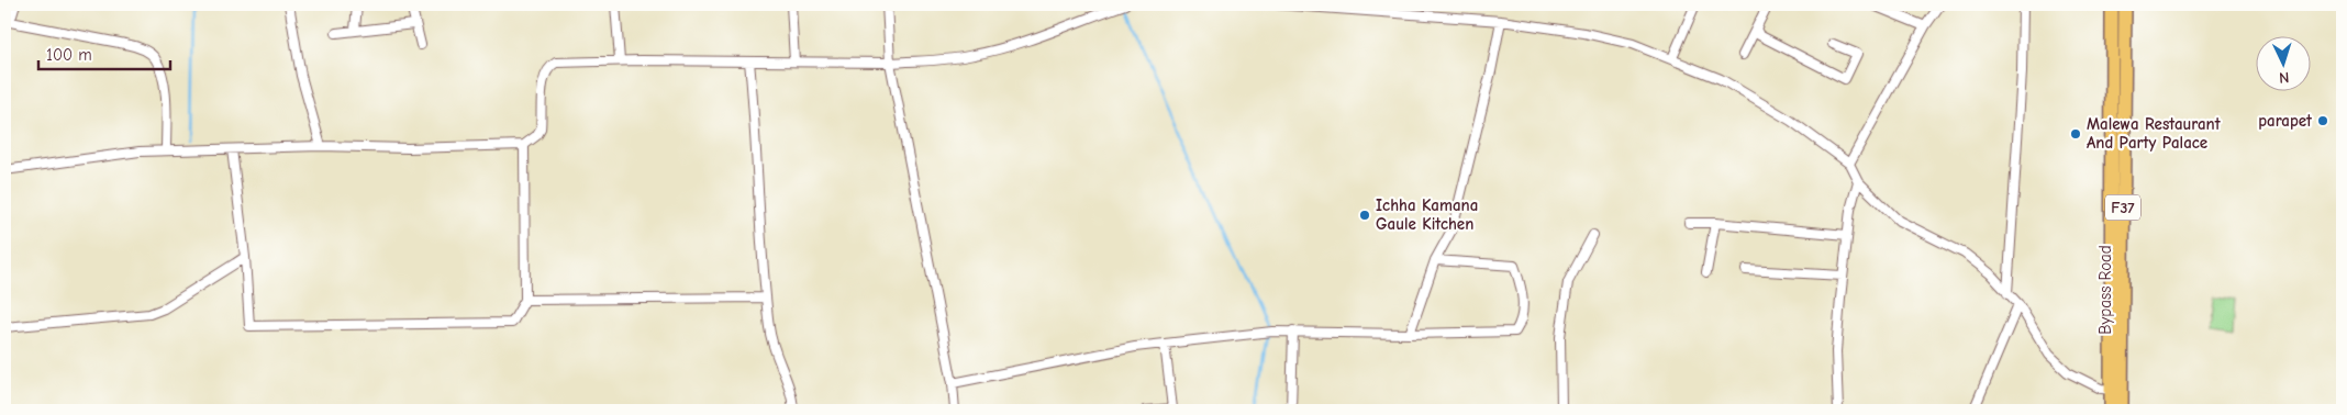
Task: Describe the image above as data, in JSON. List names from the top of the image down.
{
  "streets": {
    "highway": ["F37", "Bypass Road"]
  },
  "places": ["parapet", "Malewa Restaurant And Party Palace", "Ichha Kamana Gaule Kitchen"],
  "scale_bar": "100 m",
  "north": "bottom"
}
